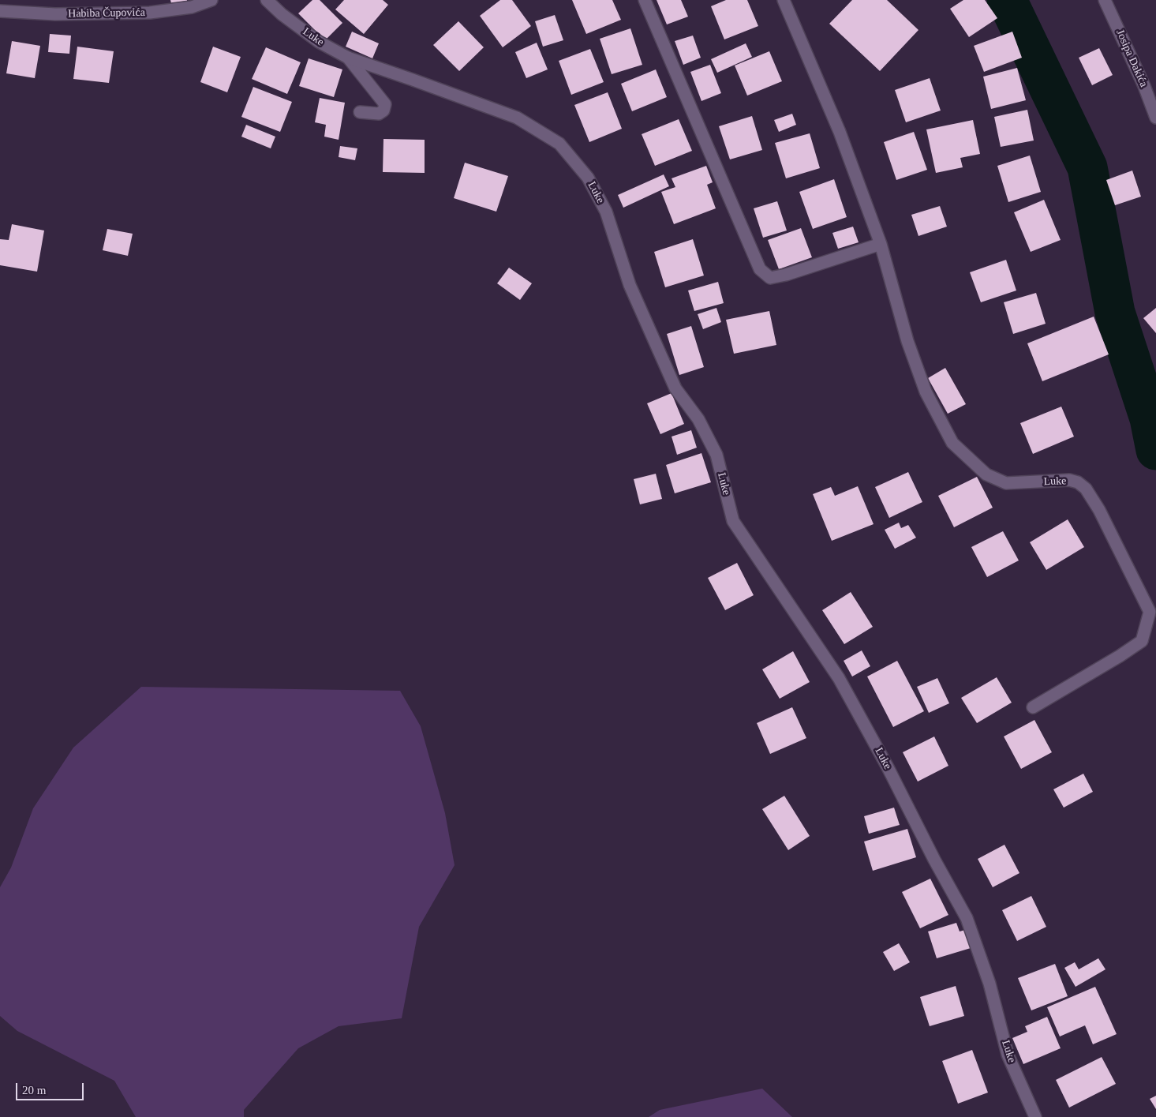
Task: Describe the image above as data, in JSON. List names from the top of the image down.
{
  "streets": {
    "street": ["Habiba Čupovića", "Luke", "Josipa Dakića"]
  },
  "scale_bar": "20 m"
}
